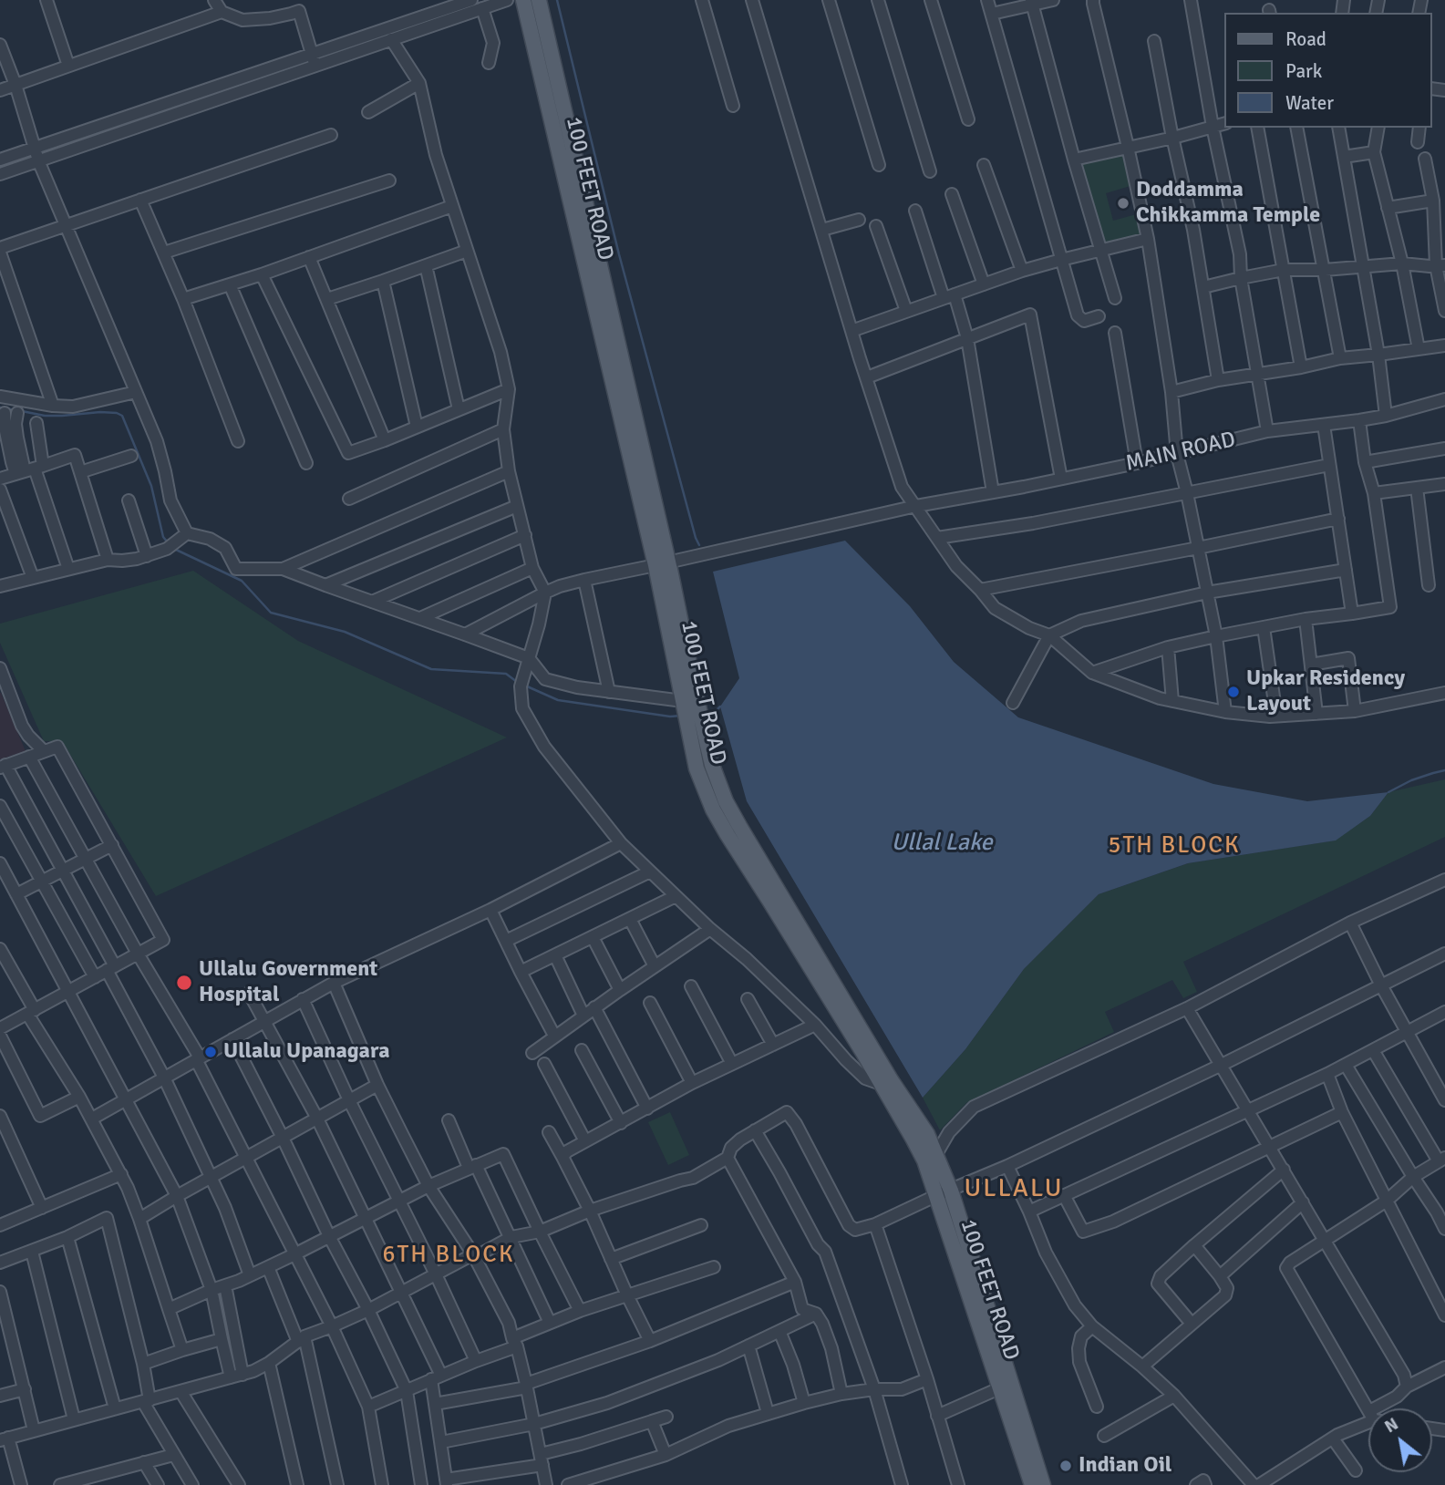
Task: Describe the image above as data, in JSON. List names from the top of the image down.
{
  "streets": {
    "main road": ["100 FEET ROAD"],
    "street": ["MAIN ROAD"]
  },
  "crossings": [
    ["100 FEET ROAD", "MAIN ROAD"]
  ],
  "districts": ["5TH BLOCK", "ULLALU", "6TH BLOCK"],
  "water": ["Ullal Lake"],
  "places": [
    "Doddamma Chikkamma Temple",
    "Upkar Residency Layout",
    "Ullalu Government Hospital",
    "Ullalu Upanagara",
    "Indian Oil"
  ],
  "legend": ["Road", "Park", "Water"],
  "north": "top left"
}
